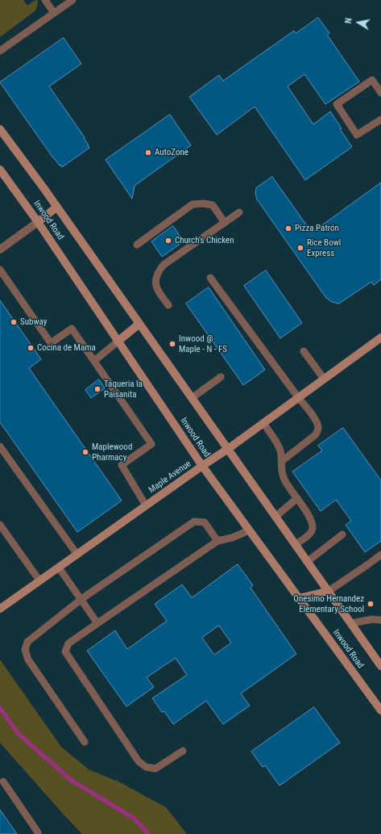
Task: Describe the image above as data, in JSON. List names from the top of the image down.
{
  "streets": {
    "main road": ["Inwood Road", "Maple Avenue"]
  },
  "crossings": [
    ["Inwood Road", "Maple Avenue"]
  ],
  "places": [
    "AutoZone",
    "Pizza Patrón",
    "Church's Chicken",
    "Rice Bowl Express",
    "Subway",
    "Inwood @ Maple - N - FS",
    "Cocina de Mama",
    "Taqueria la Paisanita",
    "Maplewood Pharmacy",
    "Onesimo Hernandez Elementary School"
  ],
  "north": "left"
}
